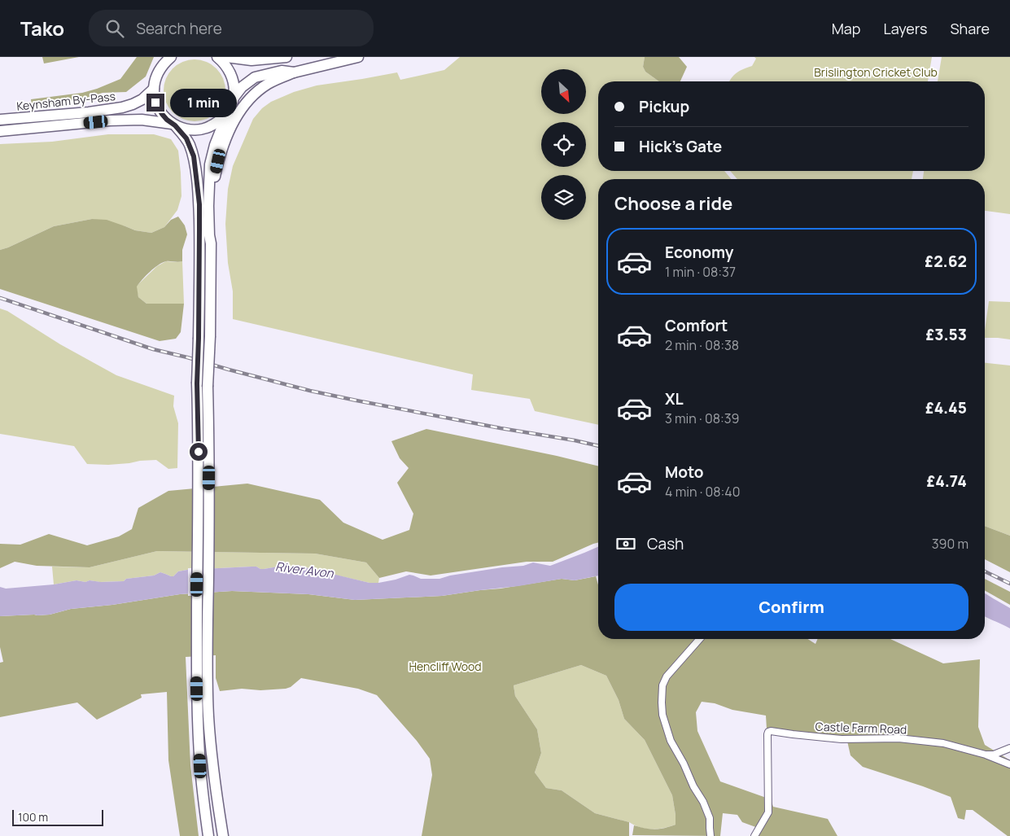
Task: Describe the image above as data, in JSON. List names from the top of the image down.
{
  "streets": {
    "highway": ["Keynsham By-Pass"],
    "street": ["Castle Farm Road"]
  },
  "water": ["River Avon"],
  "parks": ["Brislington Cricket Club", "Hencliff Wood"],
  "scale_bar": "100 m",
  "north": "bottom right",
  "page": {
    "header": "Tako",
    "search": "Search here",
    "nav": ["Map", "Layers", "Share"],
    "banner": ["Pickup", "Hick's Gate"],
    "bubble": "1 min",
    "heading": "Choose a ride",
    "list": [
      {
        "name": "Economy",
        "note": "1 min · 08:37",
        "value": "£2.62"
      },
      {
        "name": "Comfort",
        "note": "2 min · 08:38",
        "value": "£3.53"
      },
      {
        "name": "XL",
        "note": "3 min · 08:39",
        "value": "£4.45"
      },
      {
        "name": "Moto",
        "note": "4 min · 08:40",
        "value": "£4.74"
      }
    ],
    "pay": ["Cash", "390 m"],
    "buttons": "Confirm",
    "scale": "100 m"
  }
}
